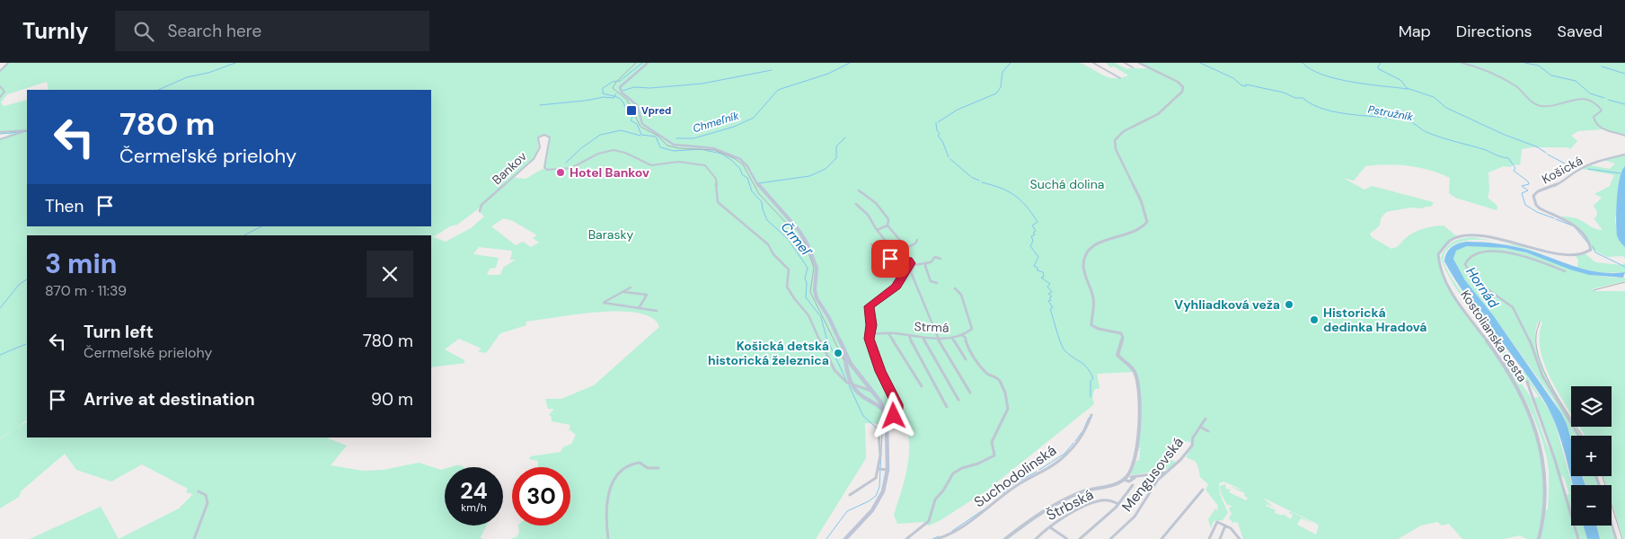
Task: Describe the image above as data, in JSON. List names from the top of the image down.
{
  "streets": {
    "street": [
      "Bankov",
      "Košická",
      "Strmá",
      "Kostolianska cesta",
      "Mengusovská",
      "Suchodolinská",
      "Štrbská"
    ]
  },
  "crossings": [
    ["Košická", "Kostolianska cesta"]
  ],
  "water": [
    "Pstružník",
    "Chmeľník",
    "Črmeľ",
    "Hornád"
  ],
  "parks": ["Suchá dolina", "Barasky"],
  "places": {
    "transit": ["Vpred"],
    "other": [
      "Hotel Bankov",
      "Vyhliadková veža",
      "Historická dedinka Hradová",
      "Košická detská historická železnica"
    ]
  },
  "page": {
    "header": "Turnly",
    "search": "Search here",
    "nav": ["Map", "Directions", "Saved"],
    "turn": ["780 m", "Čermeľské prielohy"],
    "then": "Then",
    "heading": ["3 min", "870 m · 11:39"],
    "list": [
      {
        "name": "Turn left",
        "note": "Čermeľské prielohy",
        "value": "780 m"
      },
      {
        "name": "Arrive at destination",
        "value": "90 m"
      }
    ],
    "map_buttons": ["+", "−"],
    "speed": "24 km/h",
    "limit": "30"
  }
}
